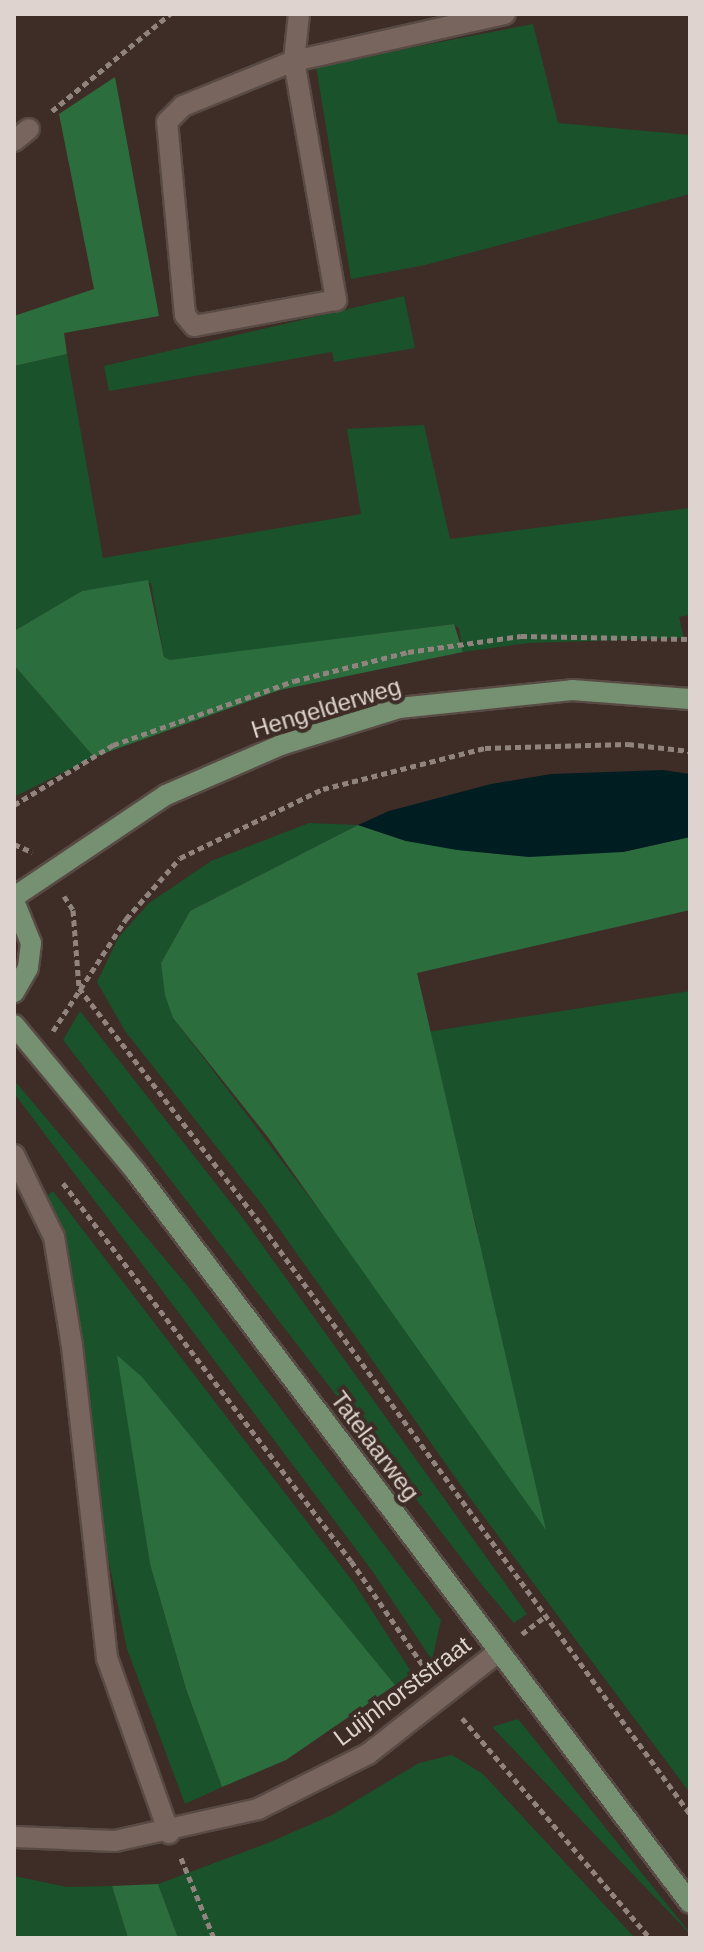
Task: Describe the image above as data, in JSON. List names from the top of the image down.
{
  "streets": {
    "main road": ["Hengelderweg", "Tatelaarweg"],
    "street": ["Luijnhorststraat"]
  },
  "crossings": [
    ["Tatelaarweg", "Luijnhorststraat"]
  ]
}
